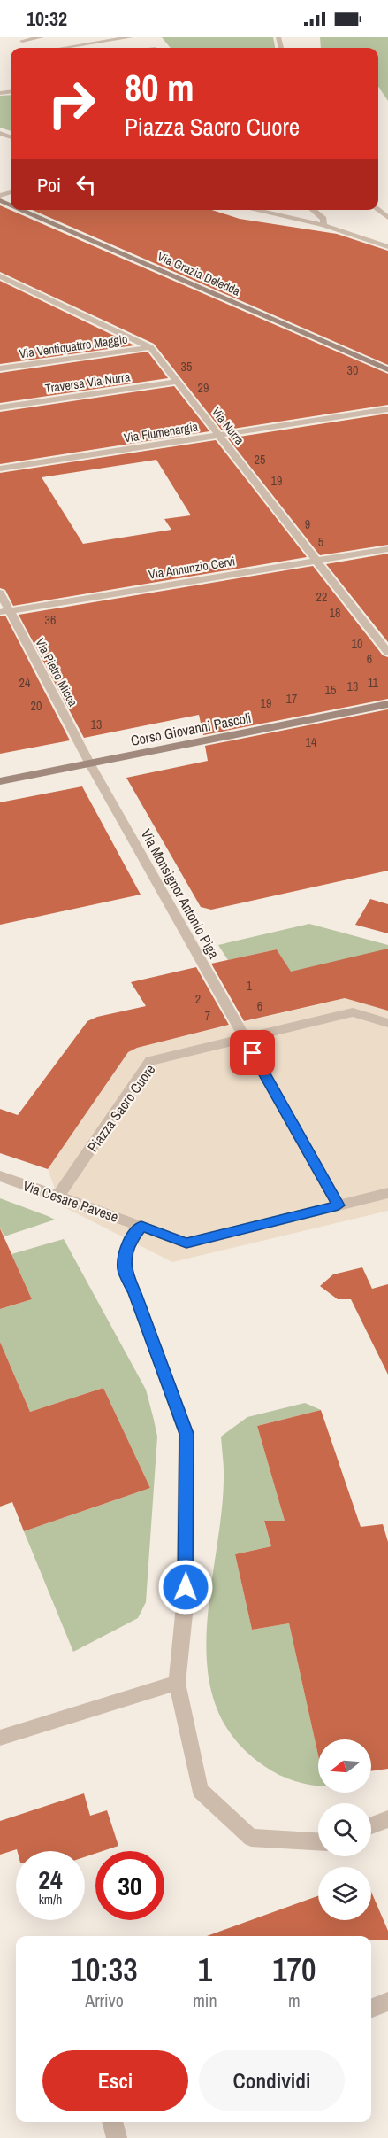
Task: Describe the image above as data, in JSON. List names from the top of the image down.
{
  "streets": {
    "street": [
      "Via Grazia Deledda",
      "Via Ventiquattro Maggio",
      "Traversa Via Nurra",
      "Via Nurra",
      "Via Flumenargia",
      "Via Annunzio Cervi",
      "Via Pietro Micca",
      "Corso Giovanni Pascoli",
      "Via Monsignor Antonio Piga",
      "Piazza Sacro Cuore",
      "Via Cesare Pavese"
    ]
  },
  "crossings": [
    ["Via Ventiquattro Maggio", "Via Nurra"],
    ["Traversa Via Nurra", "Via Nurra"],
    ["Via Nurra", "Via Flumenargia"],
    ["Via Nurra", "Via Annunzio Cervi"],
    ["Via Annunzio Cervi", "Via Pietro Micca"],
    ["Via Pietro Micca", "Corso Giovanni Pascoli"],
    ["Via Pietro Micca", "Via Monsignor Antonio Piga"],
    ["Corso Giovanni Pascoli", "Via Monsignor Antonio Piga"],
    ["Via Monsignor Antonio Piga", "Piazza Sacro Cuore"],
    ["Piazza Sacro Cuore", "Via Cesare Pavese"]
  ],
  "house_numbers": [
    "35",
    "30",
    "29",
    "25",
    "19",
    "9",
    "5",
    "22",
    "18",
    "36",
    "10",
    "6",
    "24",
    "11",
    "13",
    "15",
    "17",
    "19",
    "20",
    "13",
    "14",
    "1",
    "2",
    "6",
    "7"
  ],
  "north": "left",
  "page": {
    "status": "10:32",
    "turn": ["80 m", "Piazza Sacro Cuore"],
    "then": "Poi",
    "speed": "24 km/h",
    "limit": "30",
    "eta": [
      "10:33",
      "Arrivo",
      "1",
      "min",
      "170",
      "m"
    ],
    "buttons": ["Esci", "Condividi"]
  }
}
